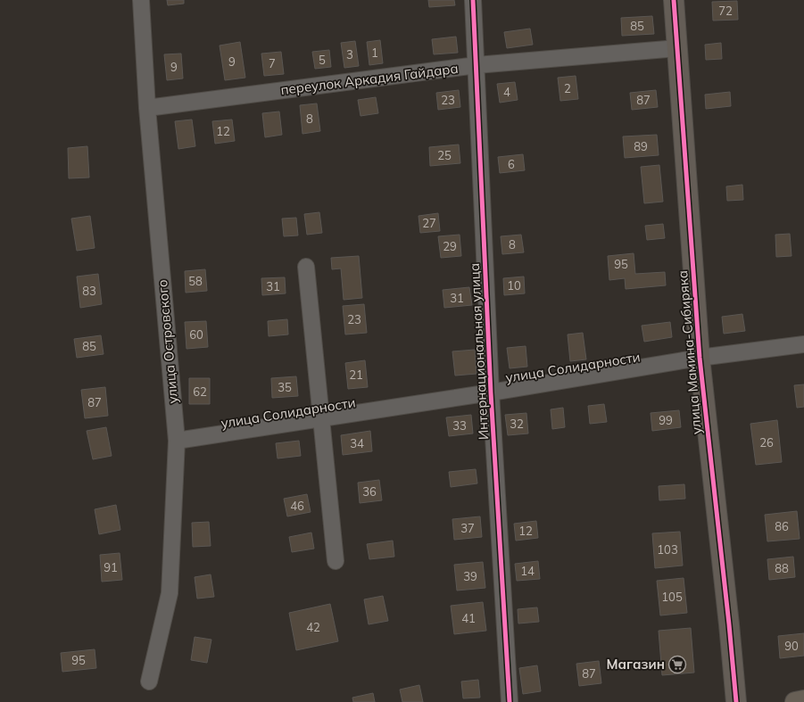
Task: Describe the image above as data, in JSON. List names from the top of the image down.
{
  "streets": {
    "street": [
      "переулок Аркадия Гайдара",
      "улица Островского",
      "Интернациональная улица",
      "улица Мамина-Сибиряка",
      "улица Солидарности"
    ]
  },
  "crossings": [
    ["переулок Аркадия Гайдара", "улица Островского"],
    ["переулок Аркадия Гайдара", "Интернациональная улица"],
    ["переулок Аркадия Гайдара", "улица Мамина-Сибиряка"],
    ["улица Островского", "улица Солидарности"],
    ["Интернациональная улица", "улица Солидарности"],
    ["улица Мамина-Сибиряка", "улица Солидарности"]
  ],
  "places": {
    "supermarket": ["Магазин"]
  },
  "house_numbers": [
    "72",
    "85",
    "1",
    "3",
    "5",
    "9",
    "7",
    "9",
    "2",
    "4",
    "23",
    "87",
    "8",
    "12",
    "89",
    "25",
    "6",
    "27",
    "8",
    "29",
    "95",
    "58",
    "10",
    "31",
    "83",
    "31",
    "23",
    "60",
    "85",
    "21",
    "35",
    "62",
    "87",
    "99",
    "32",
    "33",
    "26",
    "34",
    "36",
    "46",
    "86",
    "37",
    "12",
    "103",
    "91",
    "88",
    "14",
    "39",
    "105",
    "41",
    "42",
    "90",
    "95",
    "87"
  ]
}
